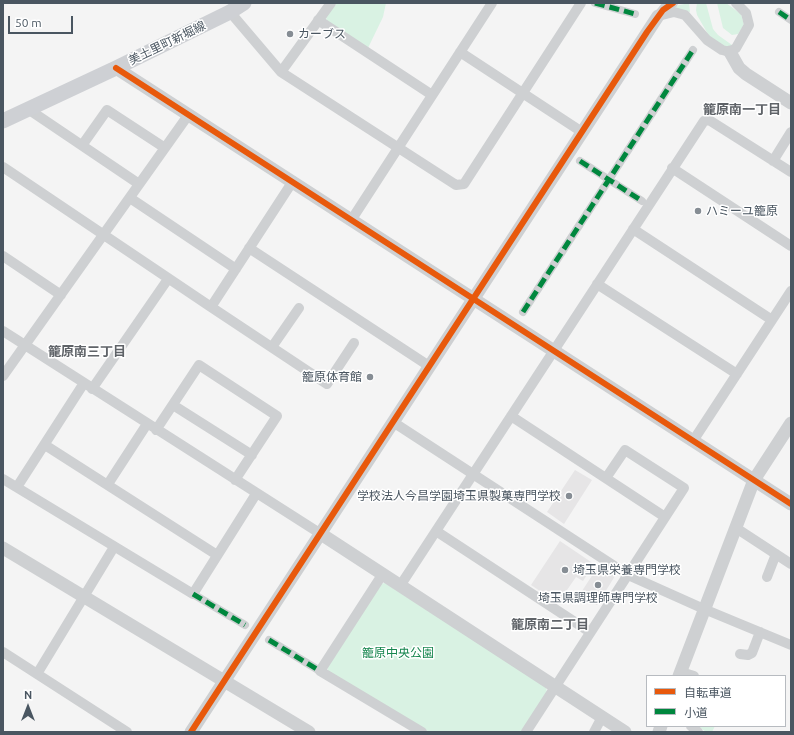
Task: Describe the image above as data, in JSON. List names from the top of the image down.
{
  "streets": {
    "main road": ["美土里町新堀線"]
  },
  "districts": ["籠原南一丁目", "籠原南三丁目", "籠原南二丁目"],
  "parks": ["籠原中央公園"],
  "places": [
    "カーブス",
    "ハミーユ籠原",
    "籠原体育館",
    "学校法人今昌学園埼玉県製菓専門学校",
    "埼玉県栄養専門学校",
    "埼玉県調理師専門学校"
  ],
  "legend": ["自転車道", "小道"],
  "scale_bar": "50 m",
  "north": "top"
}
